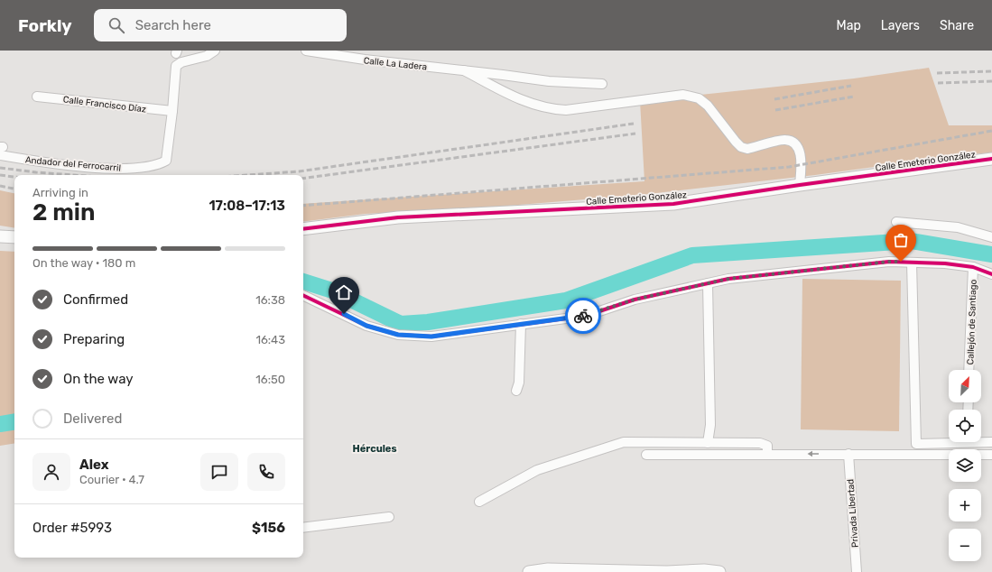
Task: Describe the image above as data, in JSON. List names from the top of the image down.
{
  "streets": {
    "street": [
      "Calle La Ladera",
      "Calle Francisco Díaz",
      "Calle Emeterio González",
      "Andador del Ferrocarril",
      "Callejón de Santiago",
      "Privada Libertad"
    ]
  },
  "crossings": [
    ["Calle La Ladera", "Calle Emeterio González"],
    ["Calle Francisco Díaz", "Andador del Ferrocarril"]
  ],
  "districts": ["Hércules"],
  "north": "top right",
  "page": {
    "header": "Forkly",
    "search": "Search here",
    "nav": ["Map", "Layers", "Share"],
    "heading": ["2 min", "Arriving in", "17:08–17:13"],
    "panel": [
      "Alex",
      "Courier · 4.7",
      "Order #5993",
      "$156"
    ],
    "bar": "On the way · 180 m",
    "list": [
      ["Confirmed", "16:38"],
      ["Preparing", "16:43"],
      ["On the way", "16:50"],
      "Delivered"
    ],
    "map_buttons": ["+", "−"]
  }
}
